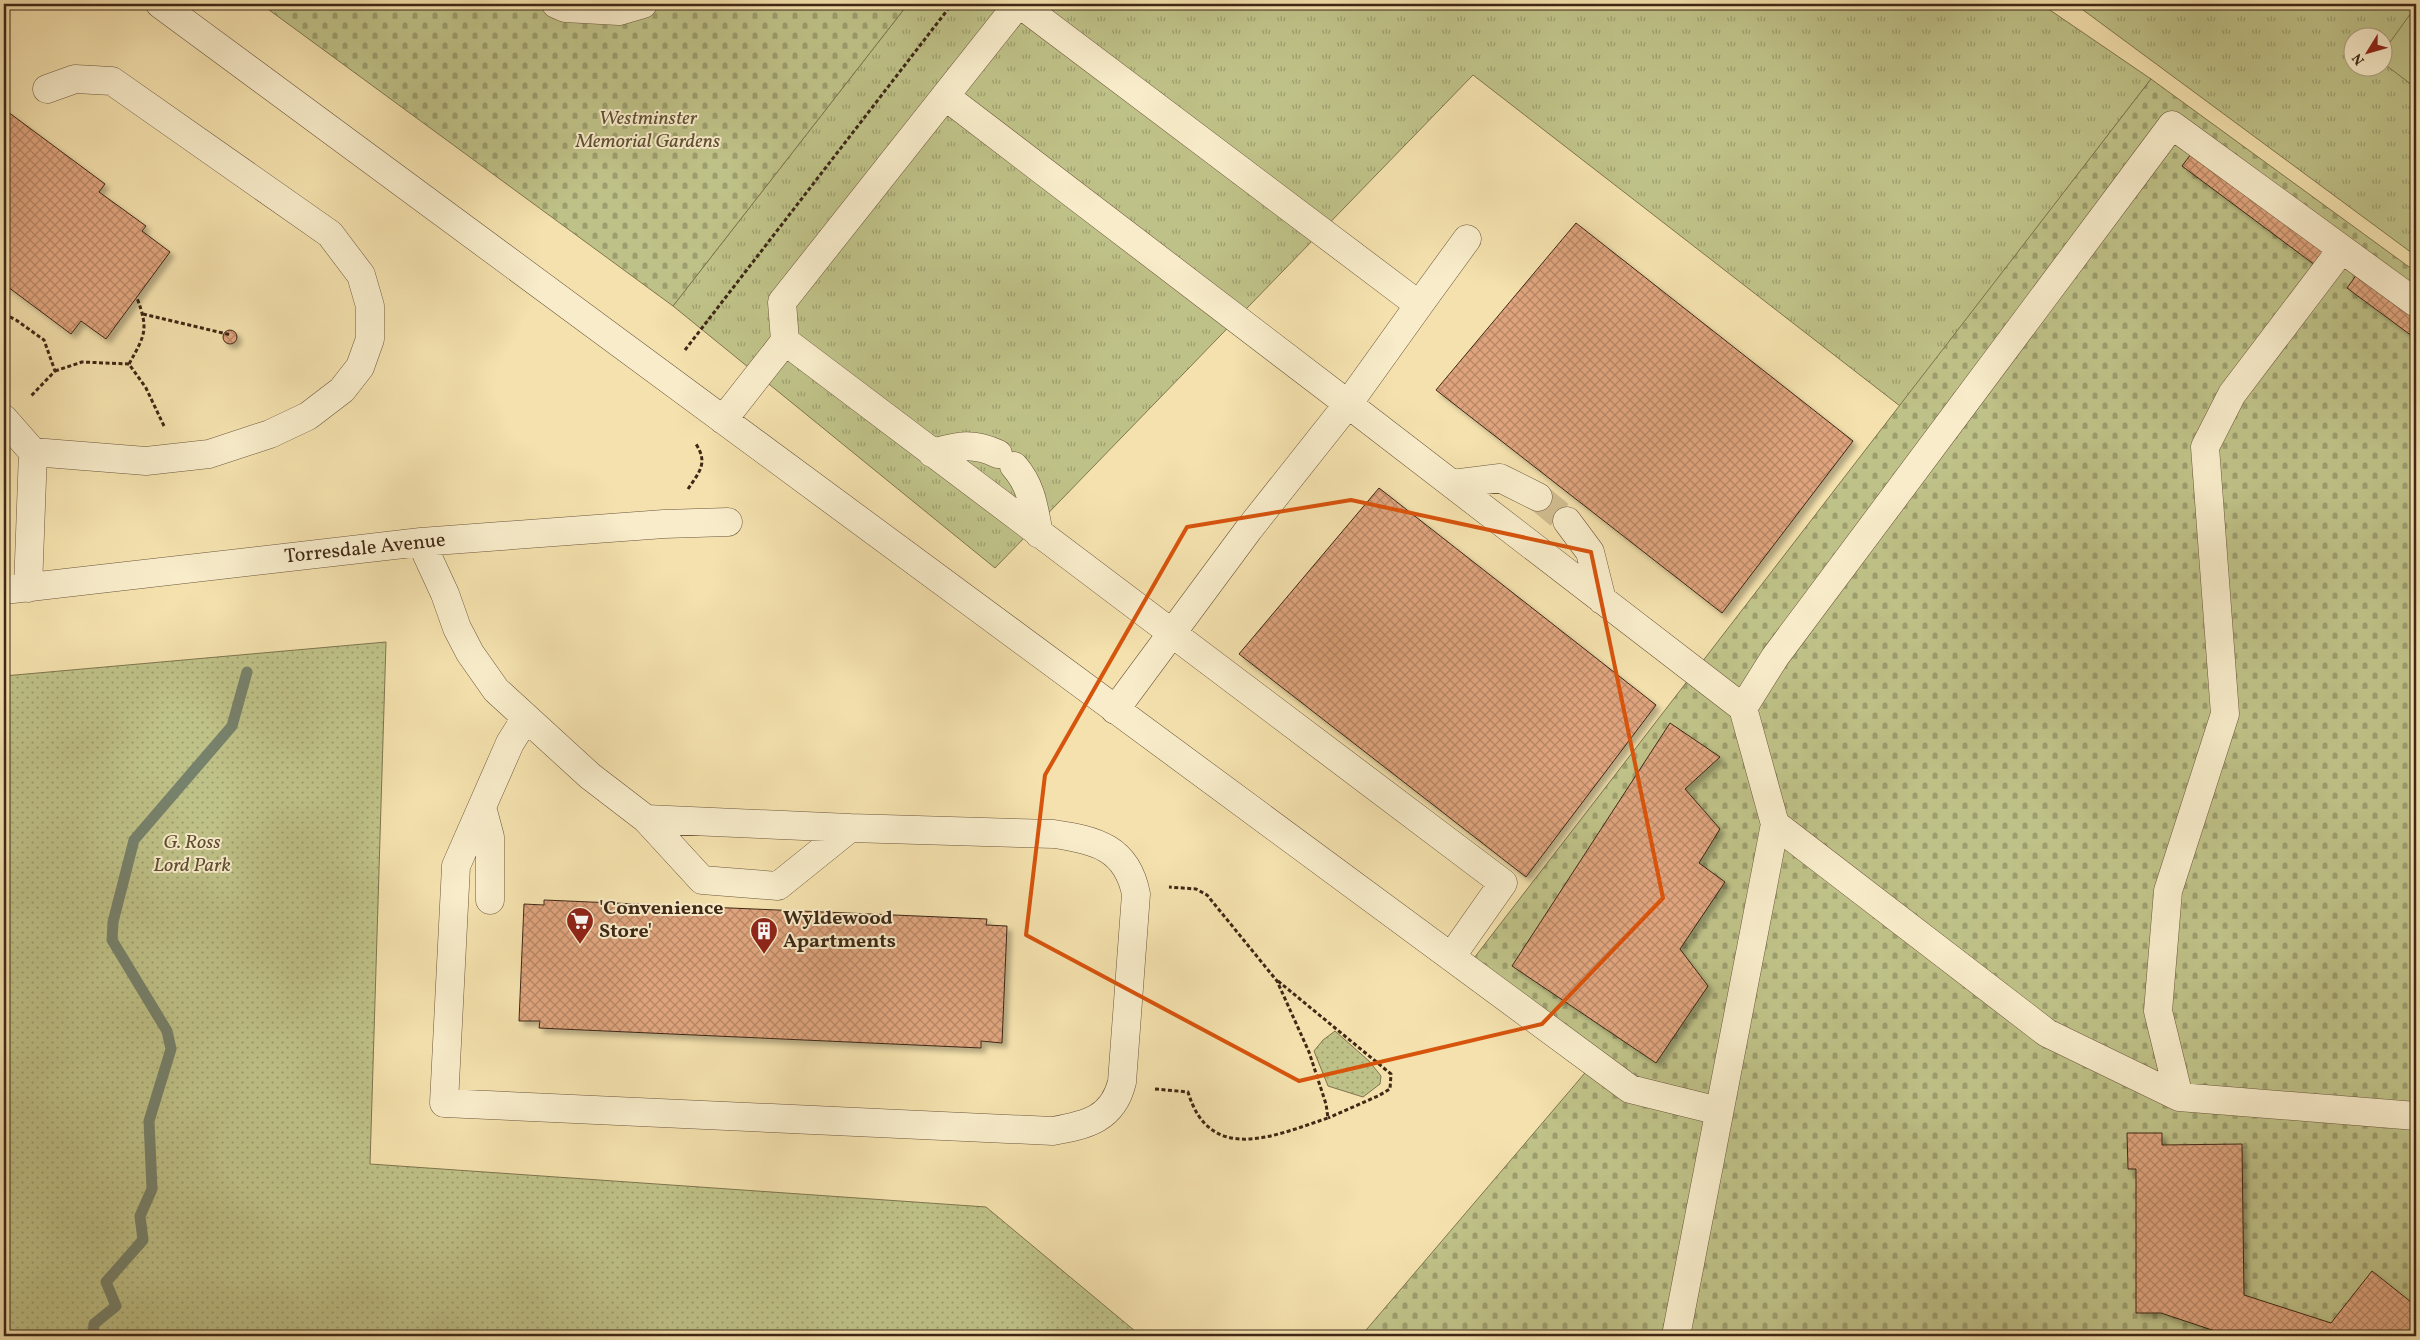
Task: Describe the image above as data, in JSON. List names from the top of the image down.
{
  "streets": {
    "street": ["Torresdale Avenue"]
  },
  "parks": ["Westminster Memorial Gardens", "G. Ross Lord Park"],
  "places": {
    "supermarket": ["'Convenience Store'"],
    "building": ["Wyldewood Apartments"]
  },
  "north": "bottom left"
}
